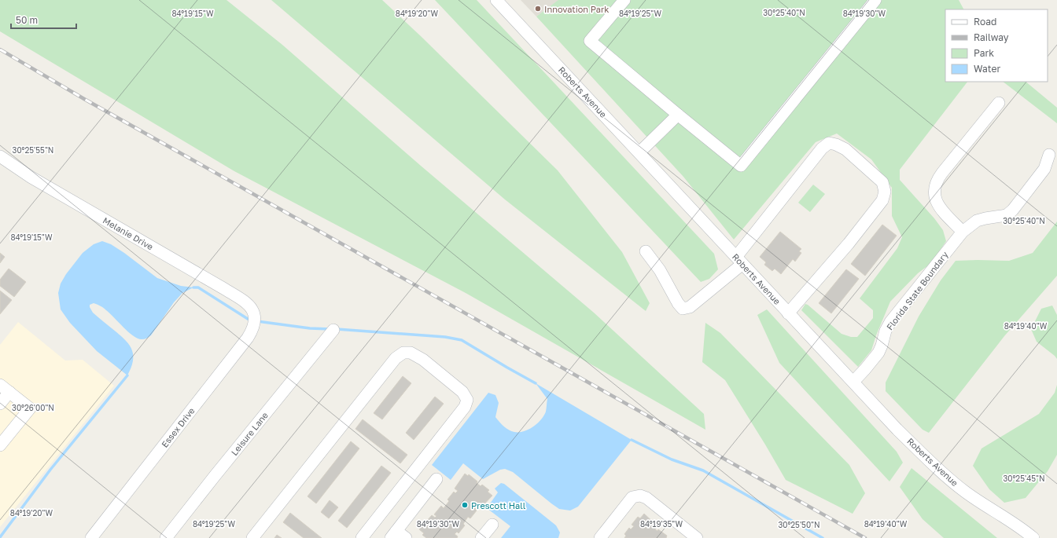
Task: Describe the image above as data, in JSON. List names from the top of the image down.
{
  "streets": {
    "street": [
      "Roberts Avenue",
      "Melanie Drive",
      "Florida State Boundary",
      "Essex Drive",
      "Leisure Lane"
    ]
  },
  "crossings": [
    ["Roberts Avenue", "Florida State Boundary"],
    ["Melanie Drive", "Essex Drive"]
  ],
  "places": ["Innovation Park", "Prescott Hall"],
  "legend": [
    "Road",
    "Railway",
    "Park",
    "Water"
  ],
  "scale_bar": "50 m",
  "coordinates": [
    "30°25'40\"N",
    "84°19'15\"W",
    "84°19'20\"W",
    "84°19'25\"W",
    "84°19'30\"W",
    "30°25'55\"N",
    "84°19'40\"W",
    "30°26'00\"N",
    "30°25'45\"N",
    "84°19'35\"W",
    "30°25'50\"N"
  ]
}
